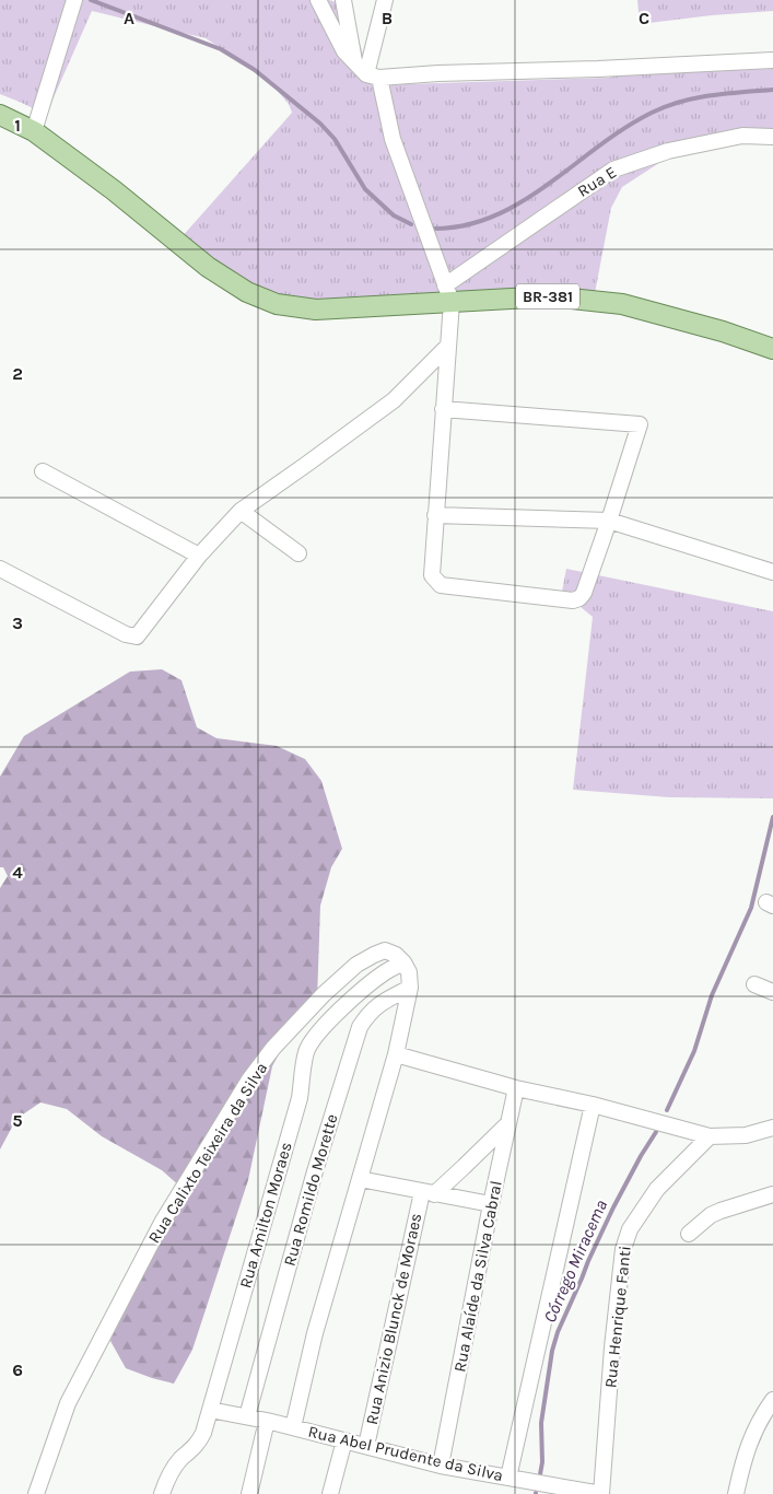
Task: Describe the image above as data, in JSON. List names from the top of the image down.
{
  "streets": {
    "main road": ["BR-381"],
    "street": [
      "Rua E",
      "Rua Calixto Teixeira da Silva",
      "Rua Romildo Morette",
      "Rua Amilton Moraes",
      "Rua Alaíde da Silva Cabral",
      "Rua Henrique Fanti",
      "Rua Anizio Blunck de Moraes",
      "Rua Abel Prudente da Silva"
    ]
  },
  "crossings": [
    ["Rua E", "BR-381"],
    ["Rua Calixto Teixeira da Silva", "Rua Amilton Moraes"],
    ["Rua Romildo Morette", "Rua Abel Prudente da Silva"],
    ["Rua Amilton Moraes", "Rua Abel Prudente da Silva"],
    ["Rua Alaíde da Silva Cabral", "Rua Abel Prudente da Silva"],
    ["Rua Henrique Fanti", "Rua Abel Prudente da Silva"],
    ["Rua Anizio Blunck de Moraes", "Rua Abel Prudente da Silva"]
  ],
  "water": ["Córrego Miracema"],
  "grid": {
    "columns": ["A", "B", "C"],
    "rows": [
      "1",
      "2",
      "3",
      "4",
      "5",
      "6"
    ]
  }
}
